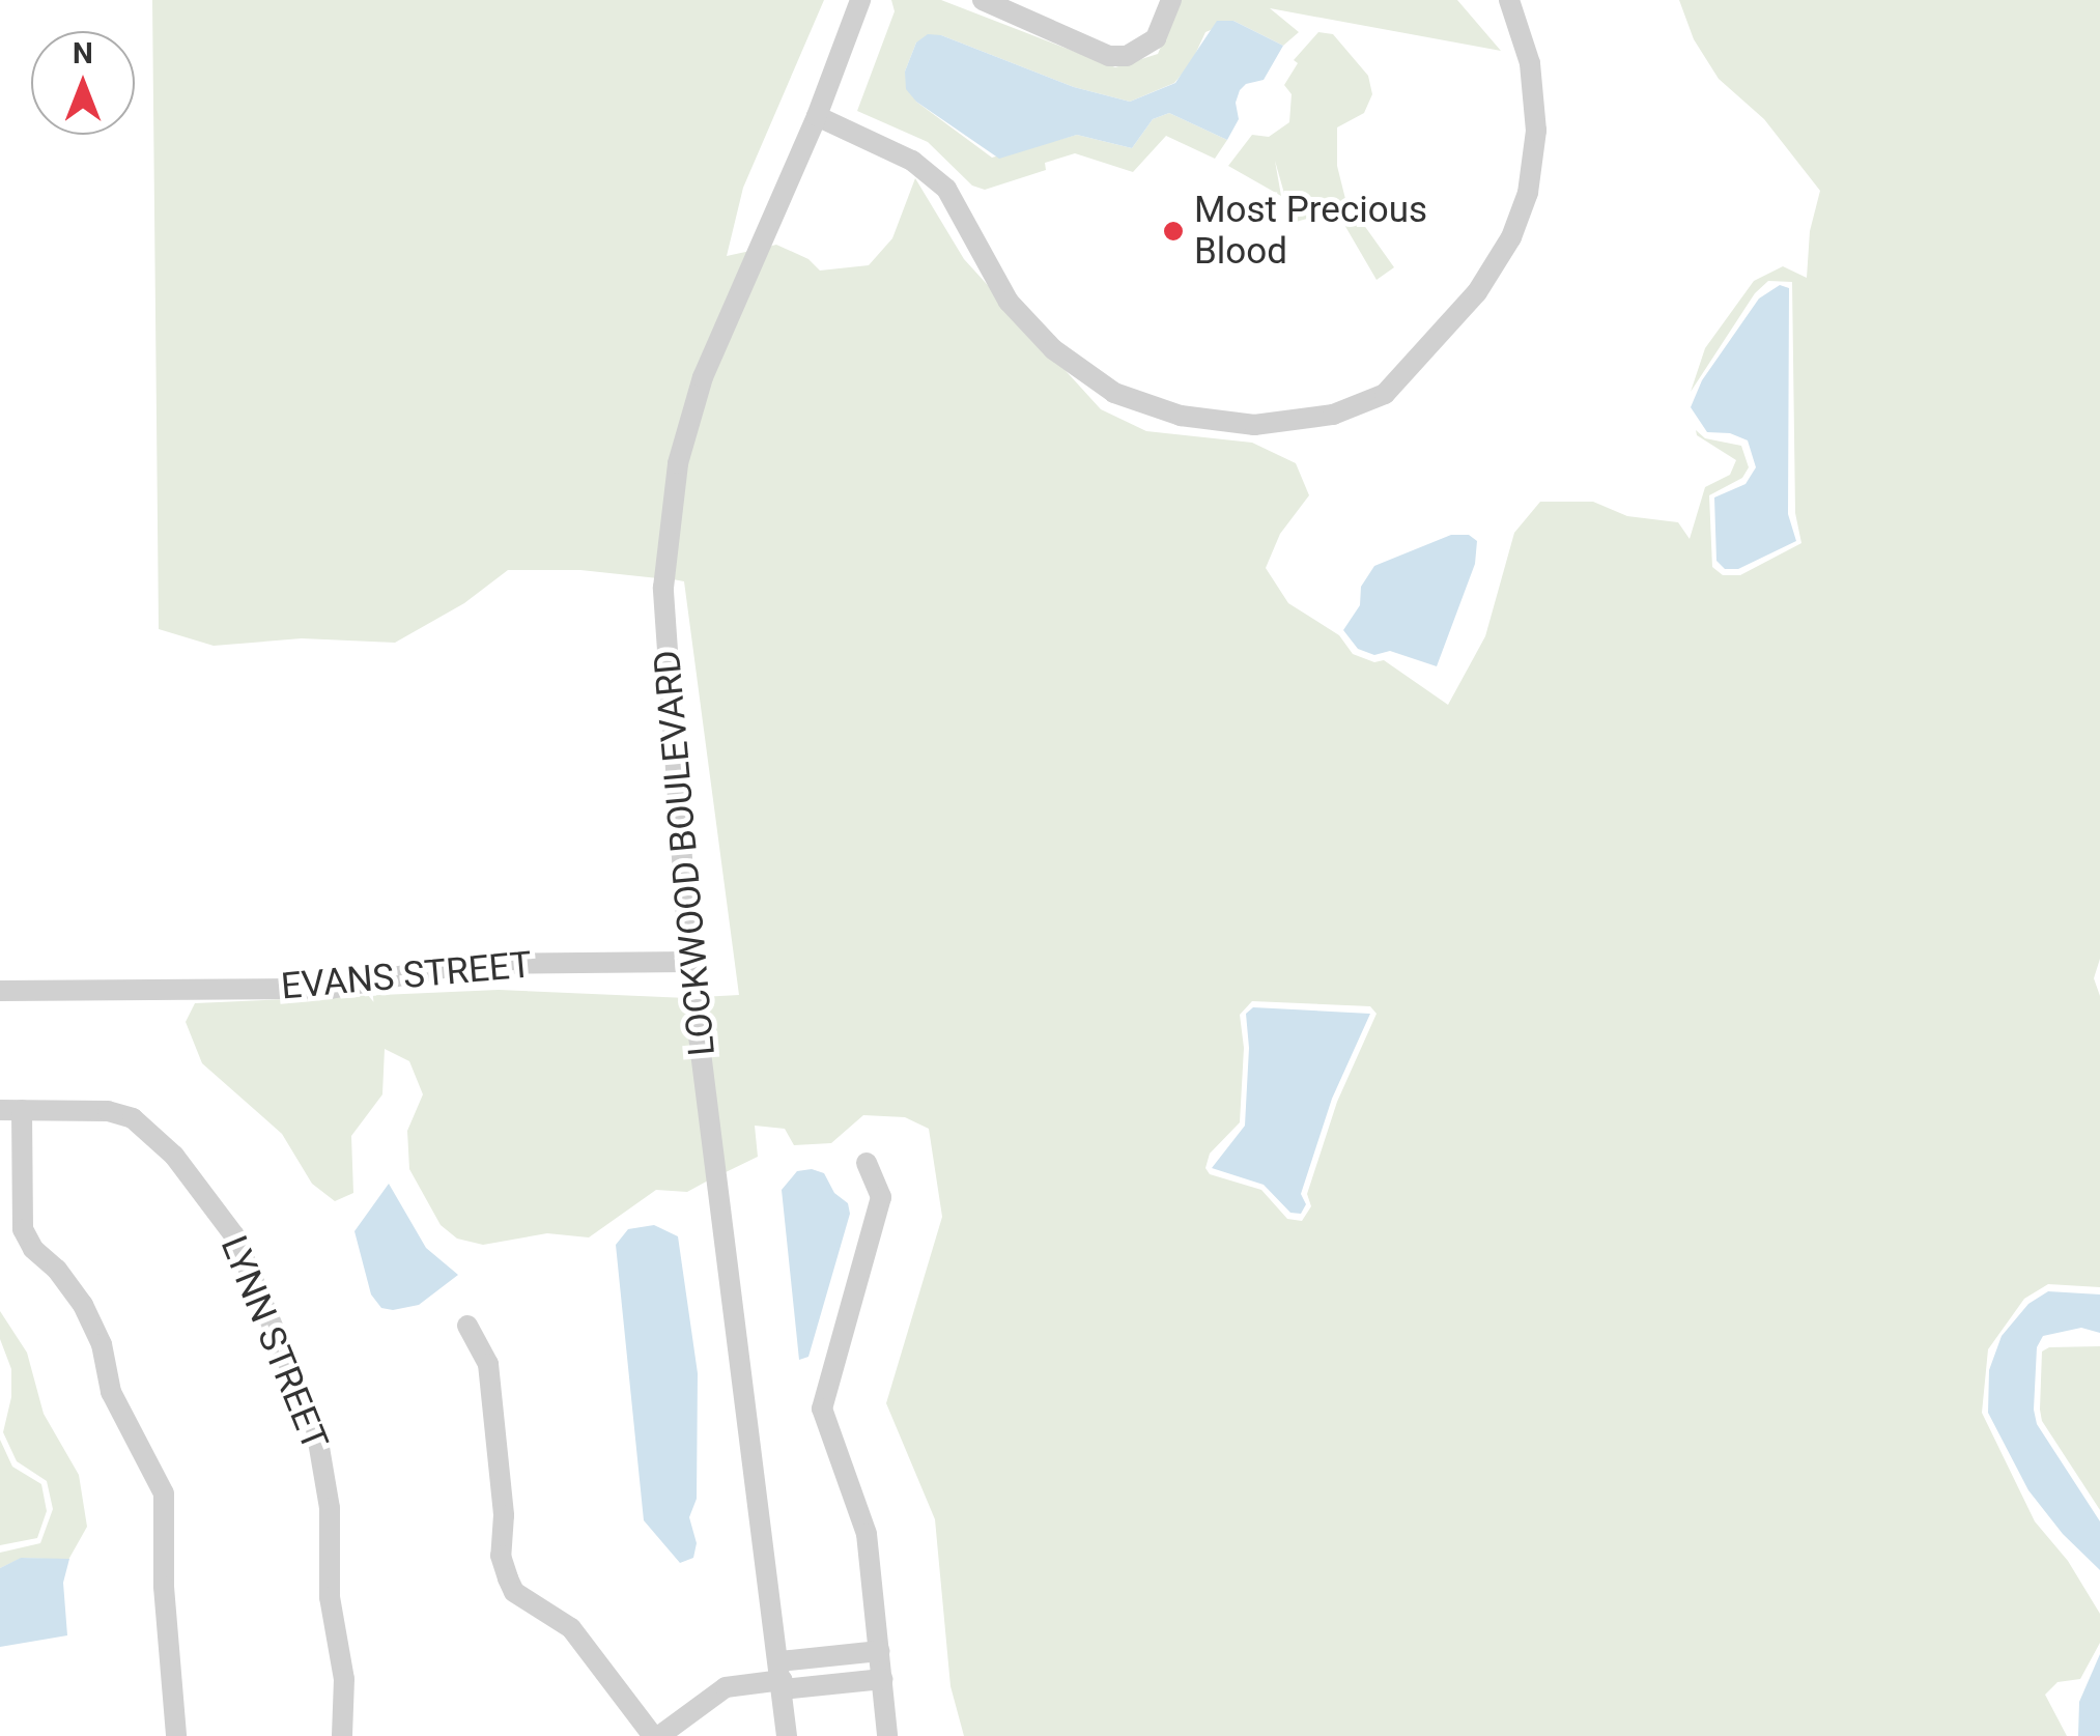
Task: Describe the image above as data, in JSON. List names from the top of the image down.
{
  "streets": {
    "street": ["LOCKWOOD BOULEVARD", "EVANS STREET", "LYNN STREET"]
  },
  "crossings": [
    ["LOCKWOOD BOULEVARD", "EVANS STREET"]
  ],
  "places": ["Most Precious Blood"],
  "north": "top"
}
